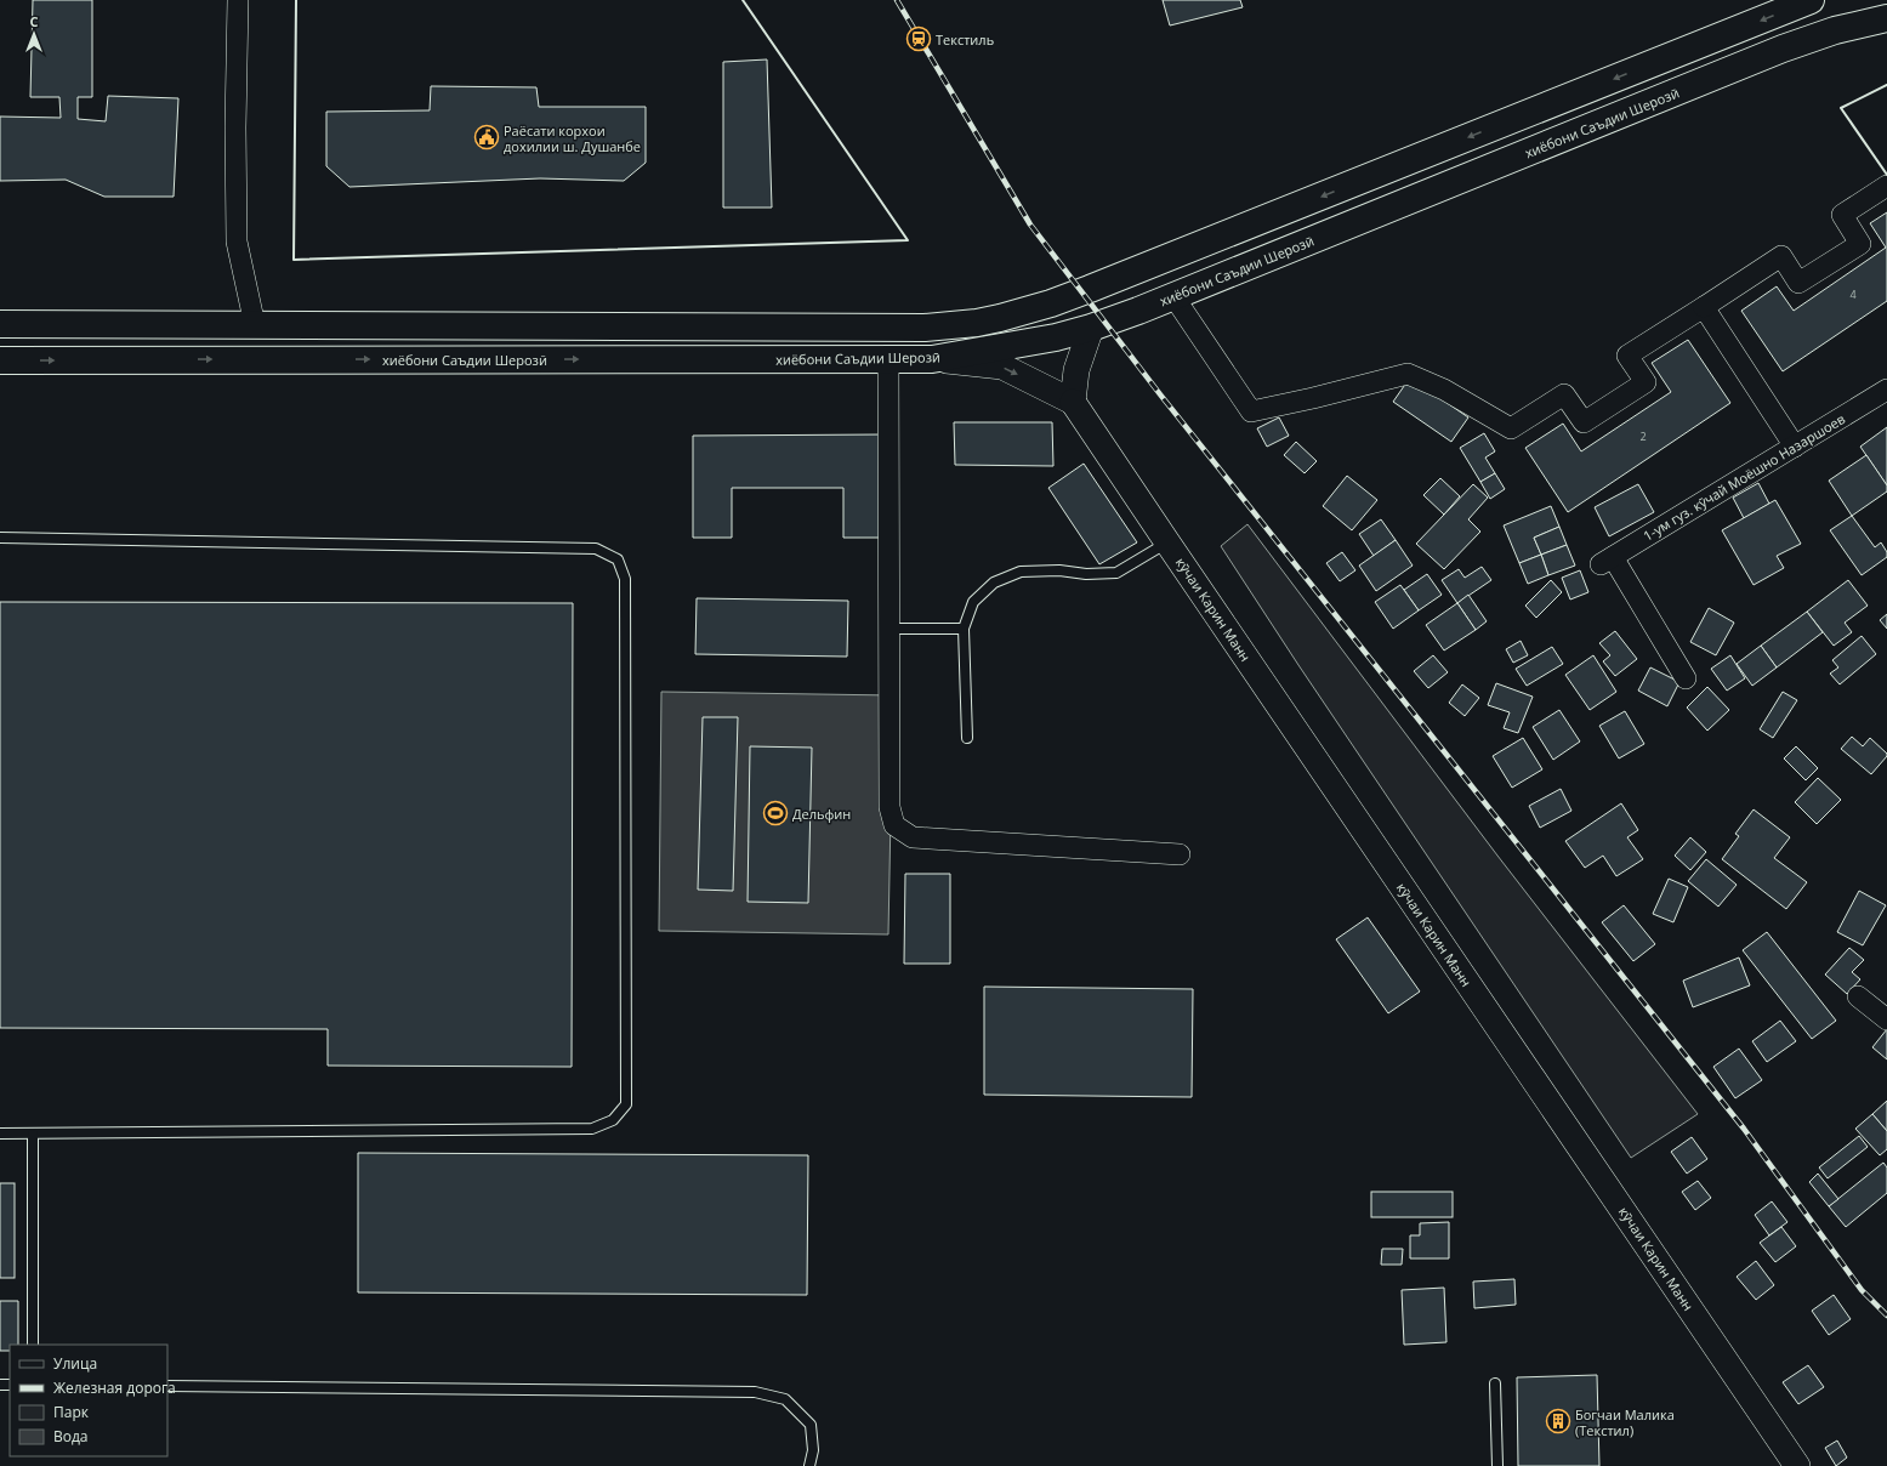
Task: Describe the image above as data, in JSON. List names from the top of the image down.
{
  "streets": {
    "highway": ["хиёбони Саъдии Шерозӣ"],
    "street": ["1-ум гуз. кӯчай Моёшно Назаршоев", "кӯчаи Карин Манн"]
  },
  "crossings": [
    ["хиёбони Саъдии Шерозӣ", "кӯчаи Карин Манн"]
  ],
  "places": {
    "station": ["Текстиль"],
    "public building": ["Раёсати корхои дохилии ш. Душанбе"],
    "sports": ["Дельфин"],
    "building": ["Богчаи Малика (Текстил)"]
  },
  "house_numbers": ["4", "2"],
  "legend": [
    "Улица",
    "Железная дорога",
    "Парк",
    "Вода"
  ],
  "north": "top"
}
